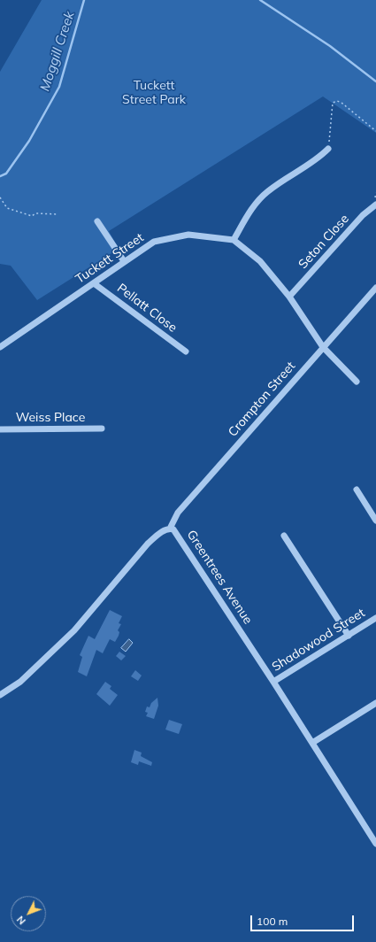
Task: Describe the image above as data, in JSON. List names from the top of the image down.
{
  "streets": {
    "street": [
      "Seton Close",
      "Tuckett Street",
      "Pellatt Close",
      "Crompton Street",
      "Weiss Place",
      "Greentrees Avenue",
      "Shadowood Street"
    ]
  },
  "crossings": [
    ["Tuckett Street", "Pellatt Close"],
    ["Crompton Street", "Greentrees Avenue"],
    ["Greentrees Avenue", "Shadowood Street"]
  ],
  "water": ["Moggill Creek"],
  "parks": ["Tuckett Street Park"],
  "scale_bar": "100 m",
  "north": "bottom left"
}
